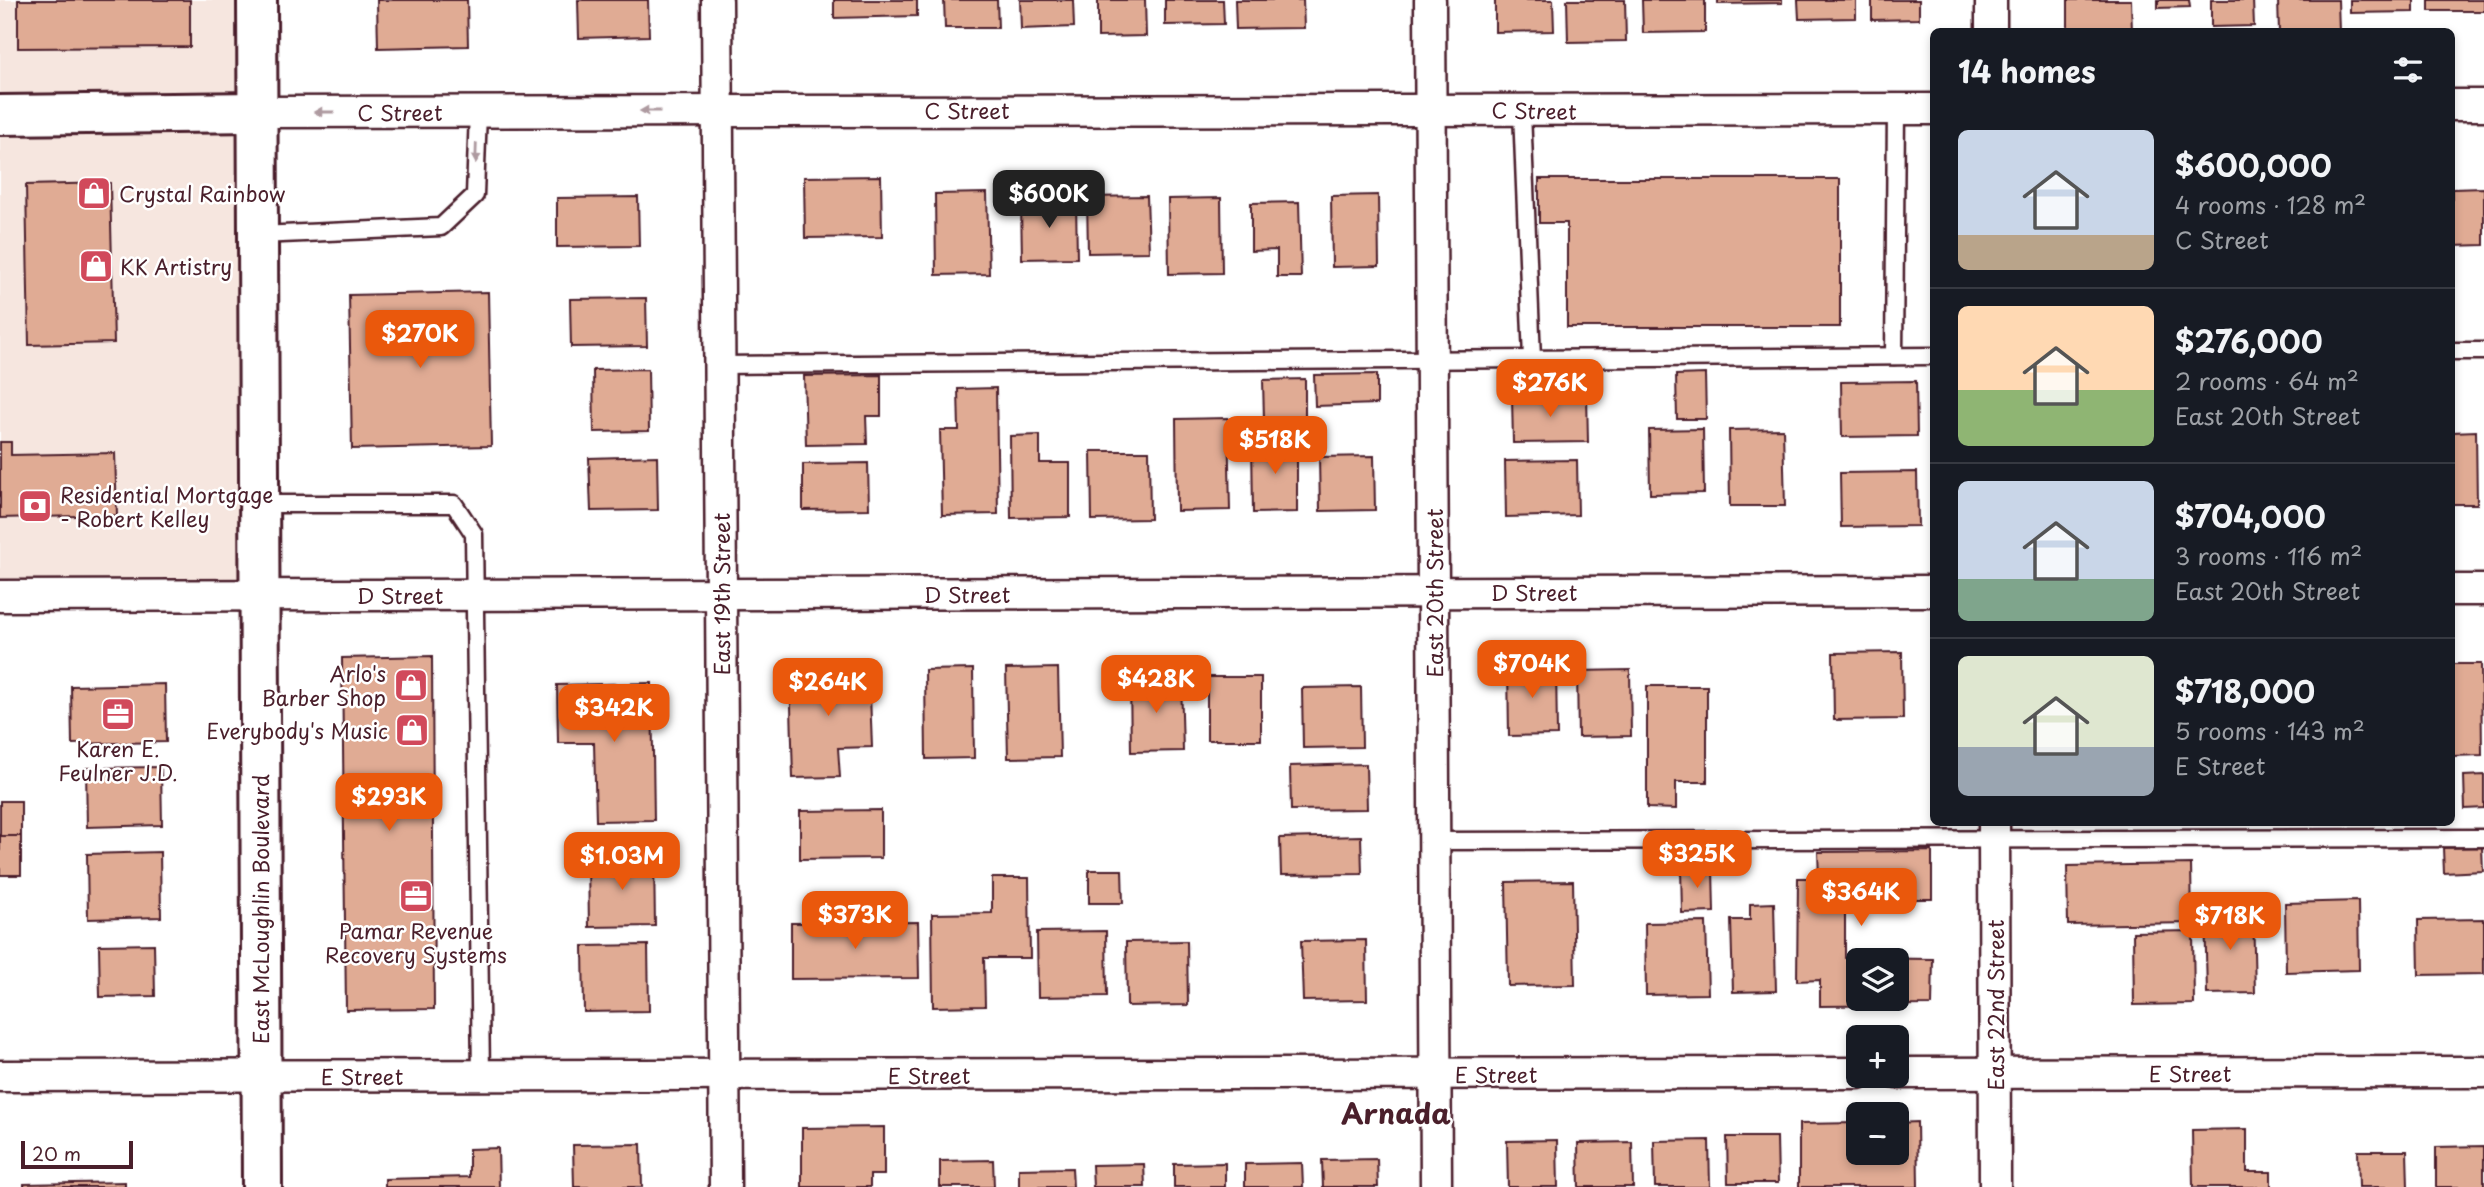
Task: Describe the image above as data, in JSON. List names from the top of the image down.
{
  "streets": {
    "street": [
      "C Street",
      "D Street",
      "East 20th Street",
      "East 19th Street",
      "East McLoughlin Boulevard",
      "East 22nd Street",
      "E Street"
    ]
  },
  "crossings": [
    ["C Street", "East 20th Street"],
    ["C Street", "East 19th Street"],
    ["C Street", "East McLoughlin Boulevard"],
    ["D Street", "East 20th Street"],
    ["D Street", "East 19th Street"],
    ["D Street", "East McLoughlin Boulevard"],
    ["East 20th Street", "E Street"],
    ["East 19th Street", "E Street"],
    ["East McLoughlin Boulevard", "E Street"],
    ["East 22nd Street", "E Street"]
  ],
  "districts": ["Arnada"],
  "places": {
    "shop": [
      "Crystal Rainbow",
      "KK Artistry",
      "Arlo's Barber Shop",
      "Everybody's Music"
    ],
    "bank": ["Residential Mortgage - Robert Kelley"],
    "office": ["Karen E. Feulner J.D.", "Pamar Revenue Recovery Systems"]
  },
  "scale_bar": "20 m",
  "page": {
    "heading": "14 homes",
    "list": [
      {
        "name": "$600,000",
        "note": "4 rooms · 128 m² · C Street"
      },
      {
        "name": "$276,000",
        "note": "2 rooms · 64 m² · East 20th Street"
      },
      {
        "name": "$704,000",
        "note": "3 rooms · 116 m² · East 20th Street"
      },
      {
        "name": "$718,000",
        "note": "5 rooms · 143 m² · E Street"
      }
    ],
    "price": [
      "$600K",
      "$270K",
      "$276K",
      "$518K",
      "$704K",
      "$428K",
      "$264K",
      "$342K",
      "$293K",
      "$325K",
      "$1.03M",
      "$364K",
      "$373K",
      "$718K"
    ],
    "map_buttons": ["+", "−"],
    "scale": "20 m"
  }
}
